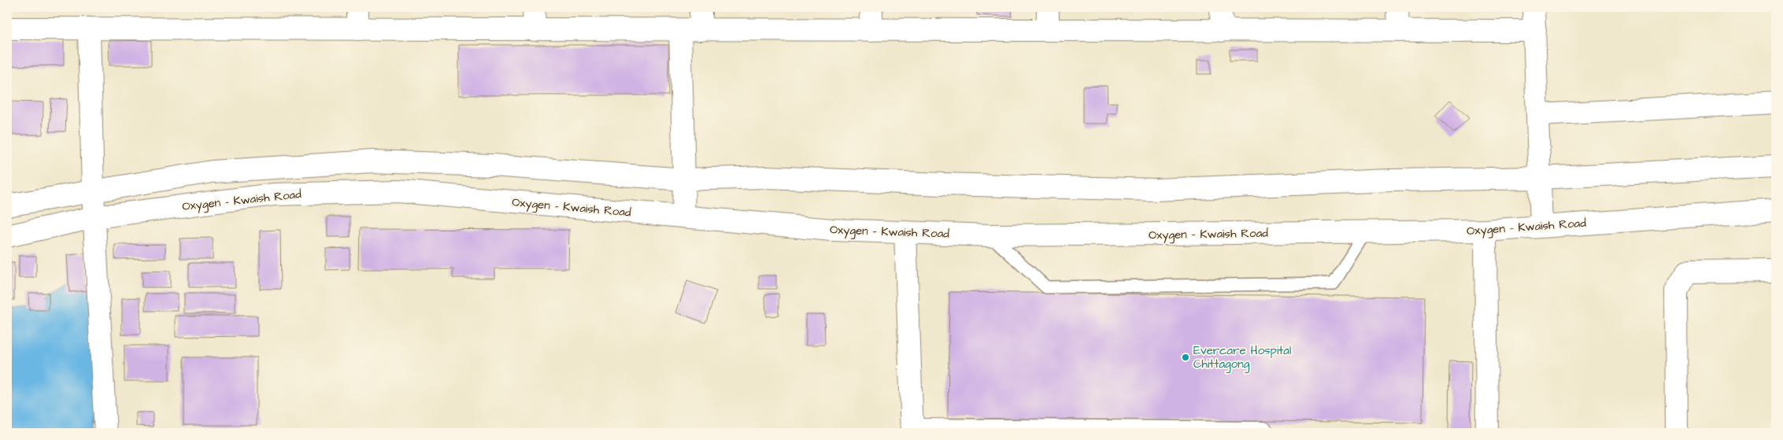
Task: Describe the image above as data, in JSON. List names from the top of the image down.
{
  "streets": {
    "street": ["Oxygen - Kwaish Road"]
  },
  "places": ["Evercare Hospital Chittagong"]
}
